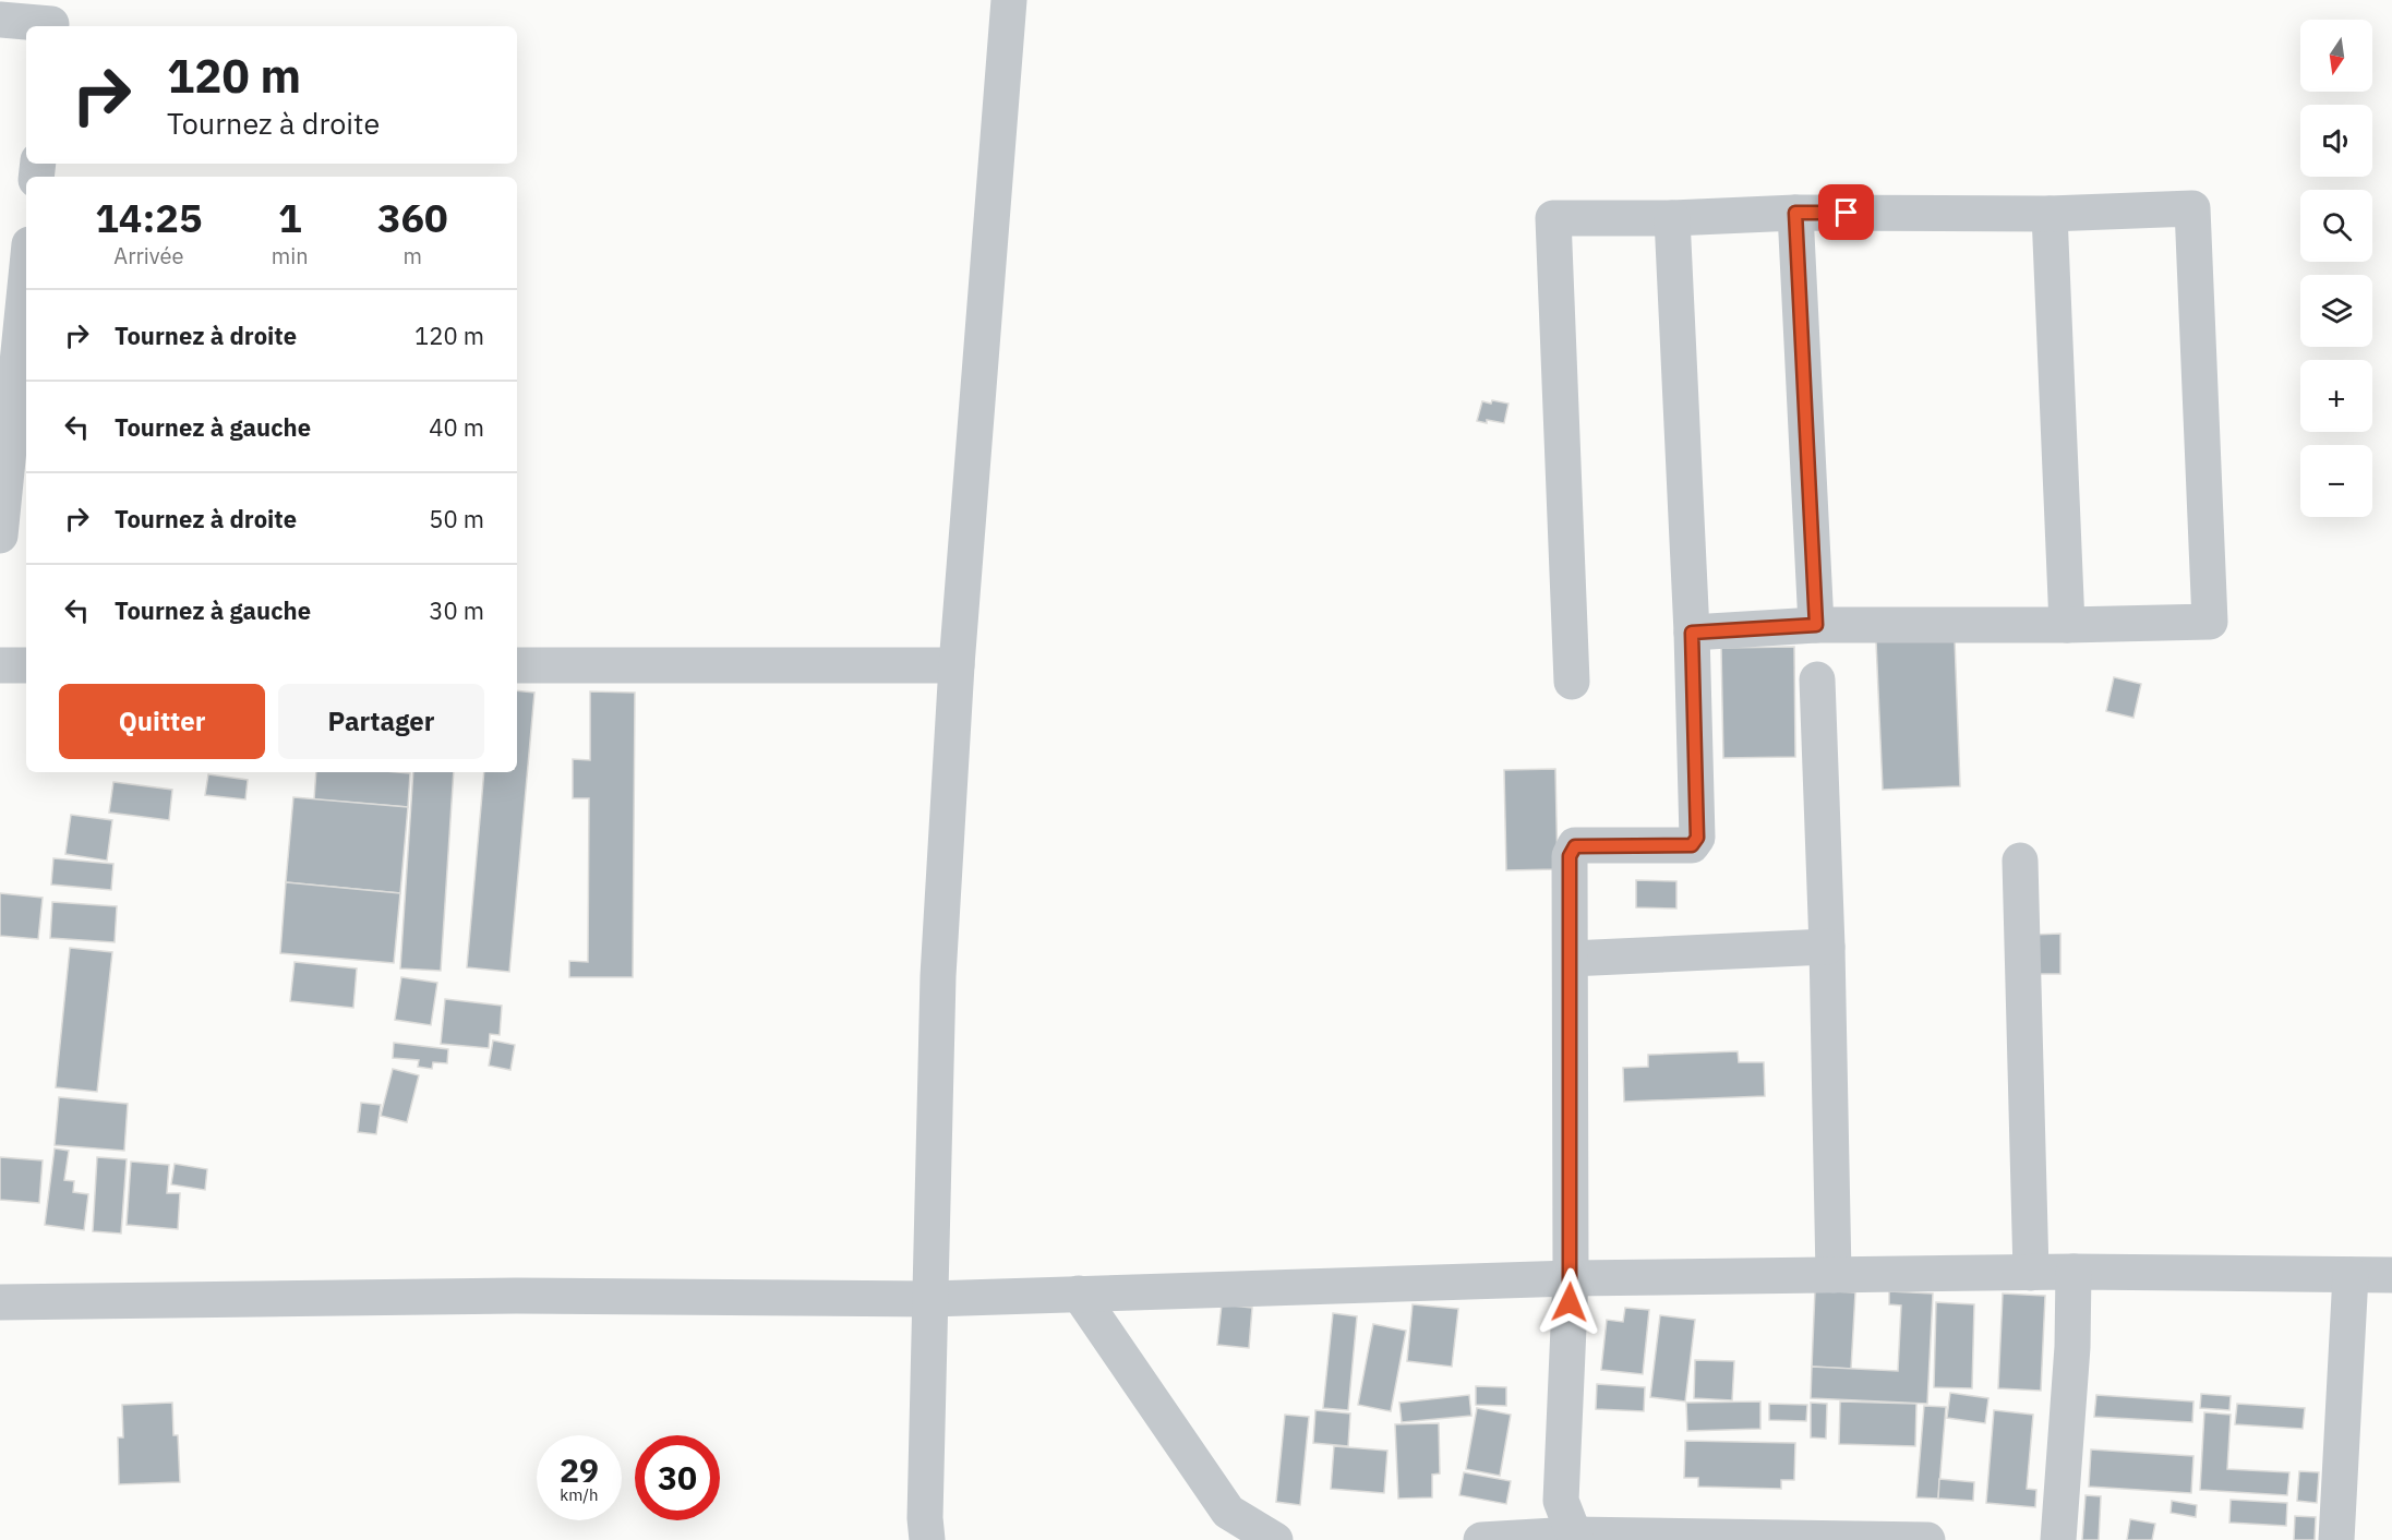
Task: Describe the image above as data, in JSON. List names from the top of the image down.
{
  "north": "bottom",
  "page": {
    "map_buttons": ["+", "−"],
    "turn": ["120 m", "Tournez à droite"],
    "eta": [
      "14:25",
      "Arrivée",
      "1",
      "min",
      "360",
      "m"
    ],
    "list": [
      {
        "name": "Tournez à droite",
        "value": "120 m"
      },
      {
        "name": "Tournez à gauche",
        "value": "40 m"
      },
      {
        "name": "Tournez à droite",
        "value": "50 m"
      },
      {
        "name": "Tournez à gauche",
        "value": "30 m"
      }
    ],
    "buttons": ["Quitter", "Partager"],
    "speed": "29 km/h",
    "limit": "30"
  }
}
